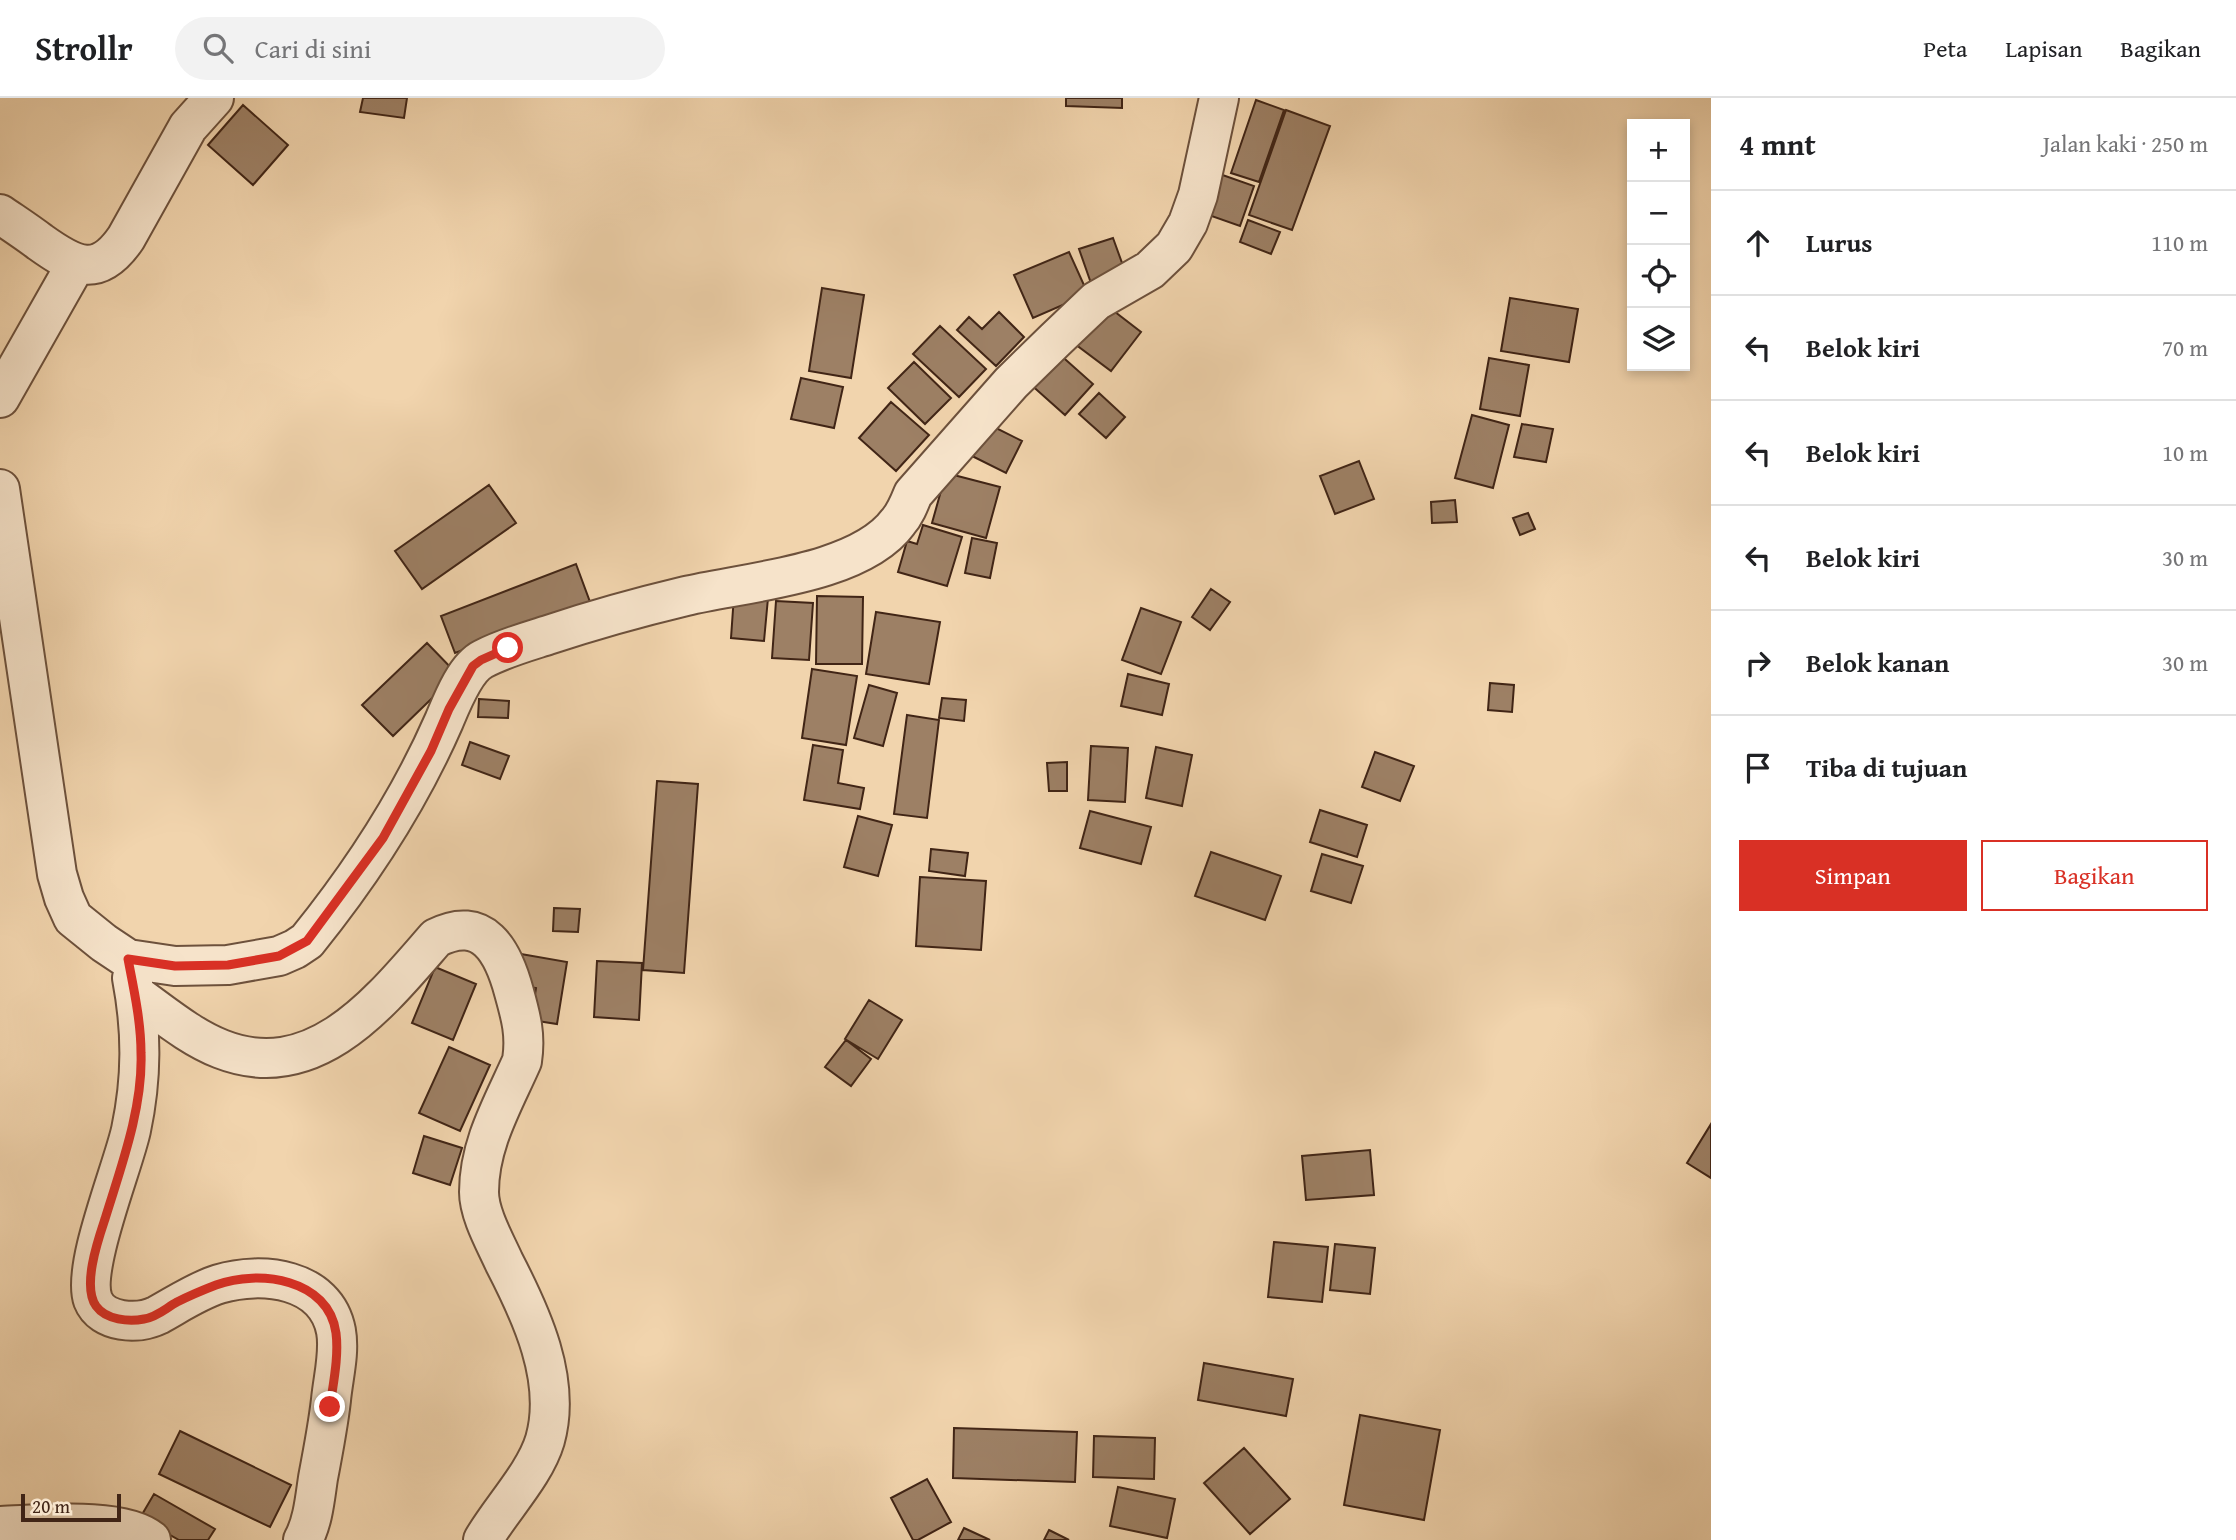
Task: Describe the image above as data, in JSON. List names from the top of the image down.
{
  "scale_bar": "20 m",
  "page": {
    "header": "Strollr",
    "search": "Cari di sini",
    "nav": ["Peta", "Lapisan", "Bagikan"],
    "heading": ["4 mnt", "Jalan kaki · 250 m"],
    "map_buttons": ["+", "−"],
    "list": [
      ["Lurus", "110 m"],
      ["Belok kiri", "70 m"],
      ["Belok kiri", "10 m"],
      ["Belok kiri", "30 m"],
      ["Belok kanan", "30 m"],
      "Tiba di tujuan"
    ],
    "buttons": ["Simpan", "Bagikan"],
    "scale": "20 m"
  }
}
